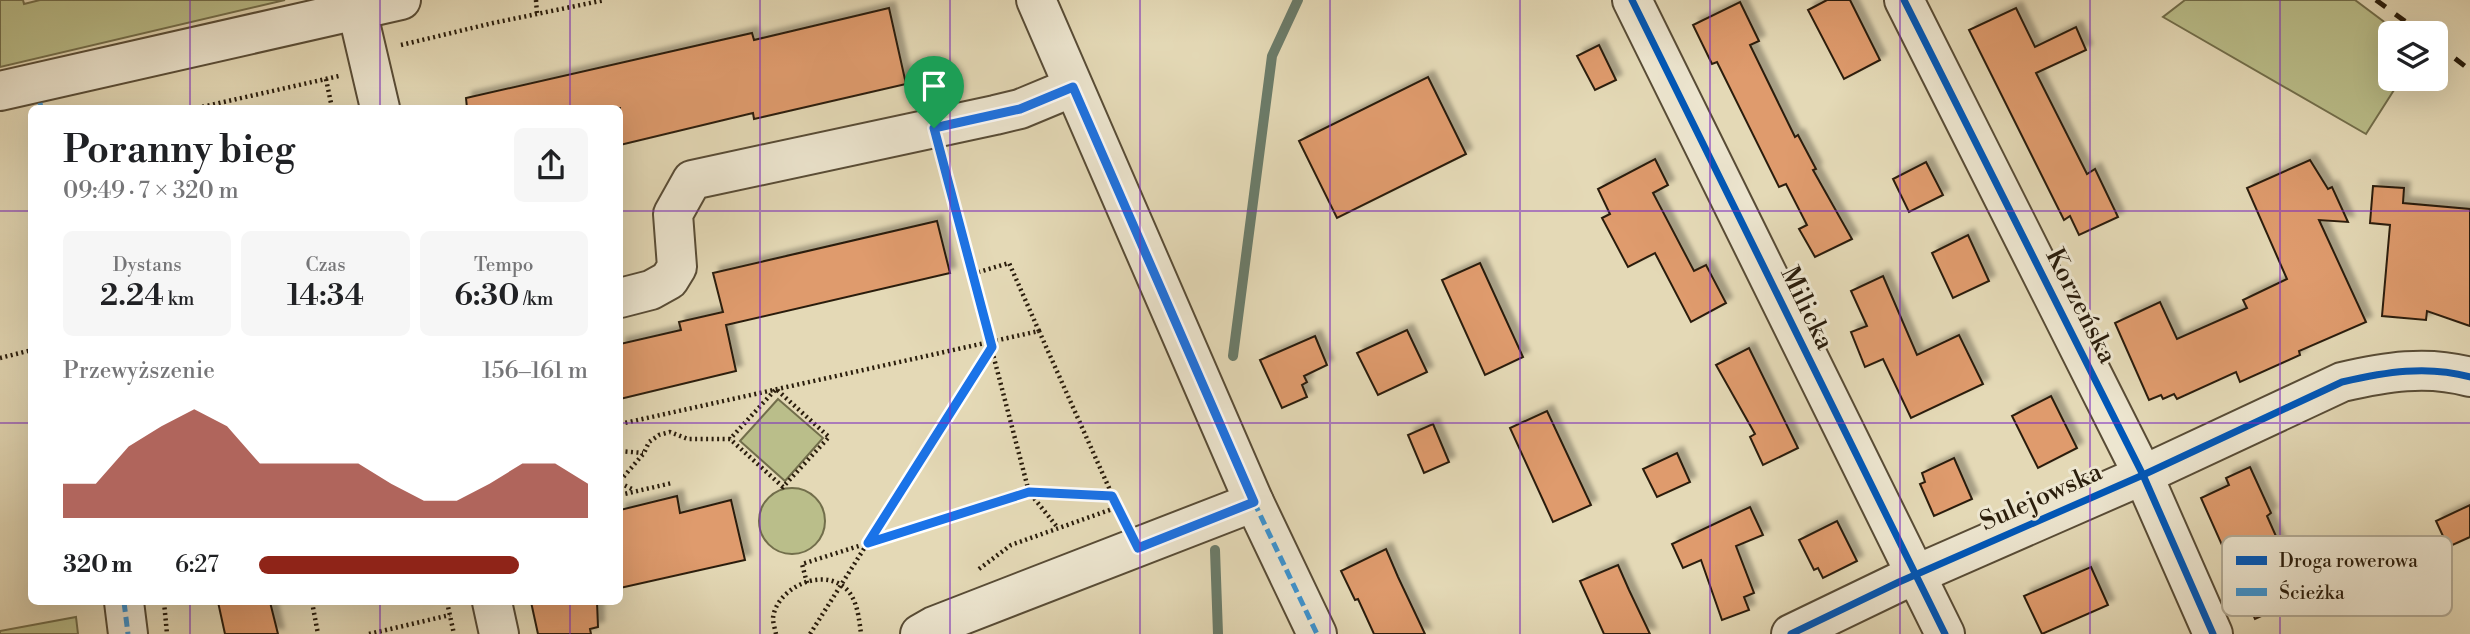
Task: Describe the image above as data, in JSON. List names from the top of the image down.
{
  "streets": {
    "street": ["Korzeńska", "Milicka", "Sulejowska"]
  },
  "crossings": [
    ["Korzeńska", "Sulejowska"],
    ["Milicka", "Sulejowska"]
  ],
  "legend": ["Droga rowerowa", "Ścieżka"],
  "page": {
    "heading": ["Poranny bieg", "09:49 · 7 × 320 m"],
    "stats": [
      ["Dystans", "2.24 km"],
      ["Czas", "14:34"],
      ["Tempo", "6:30 /km"]
    ],
    "chart": ["Przewyższenie", "156–161 m"],
    "list": [
      {
        "name": "320 m",
        "note": "6:27"
      }
    ]
  }
}
